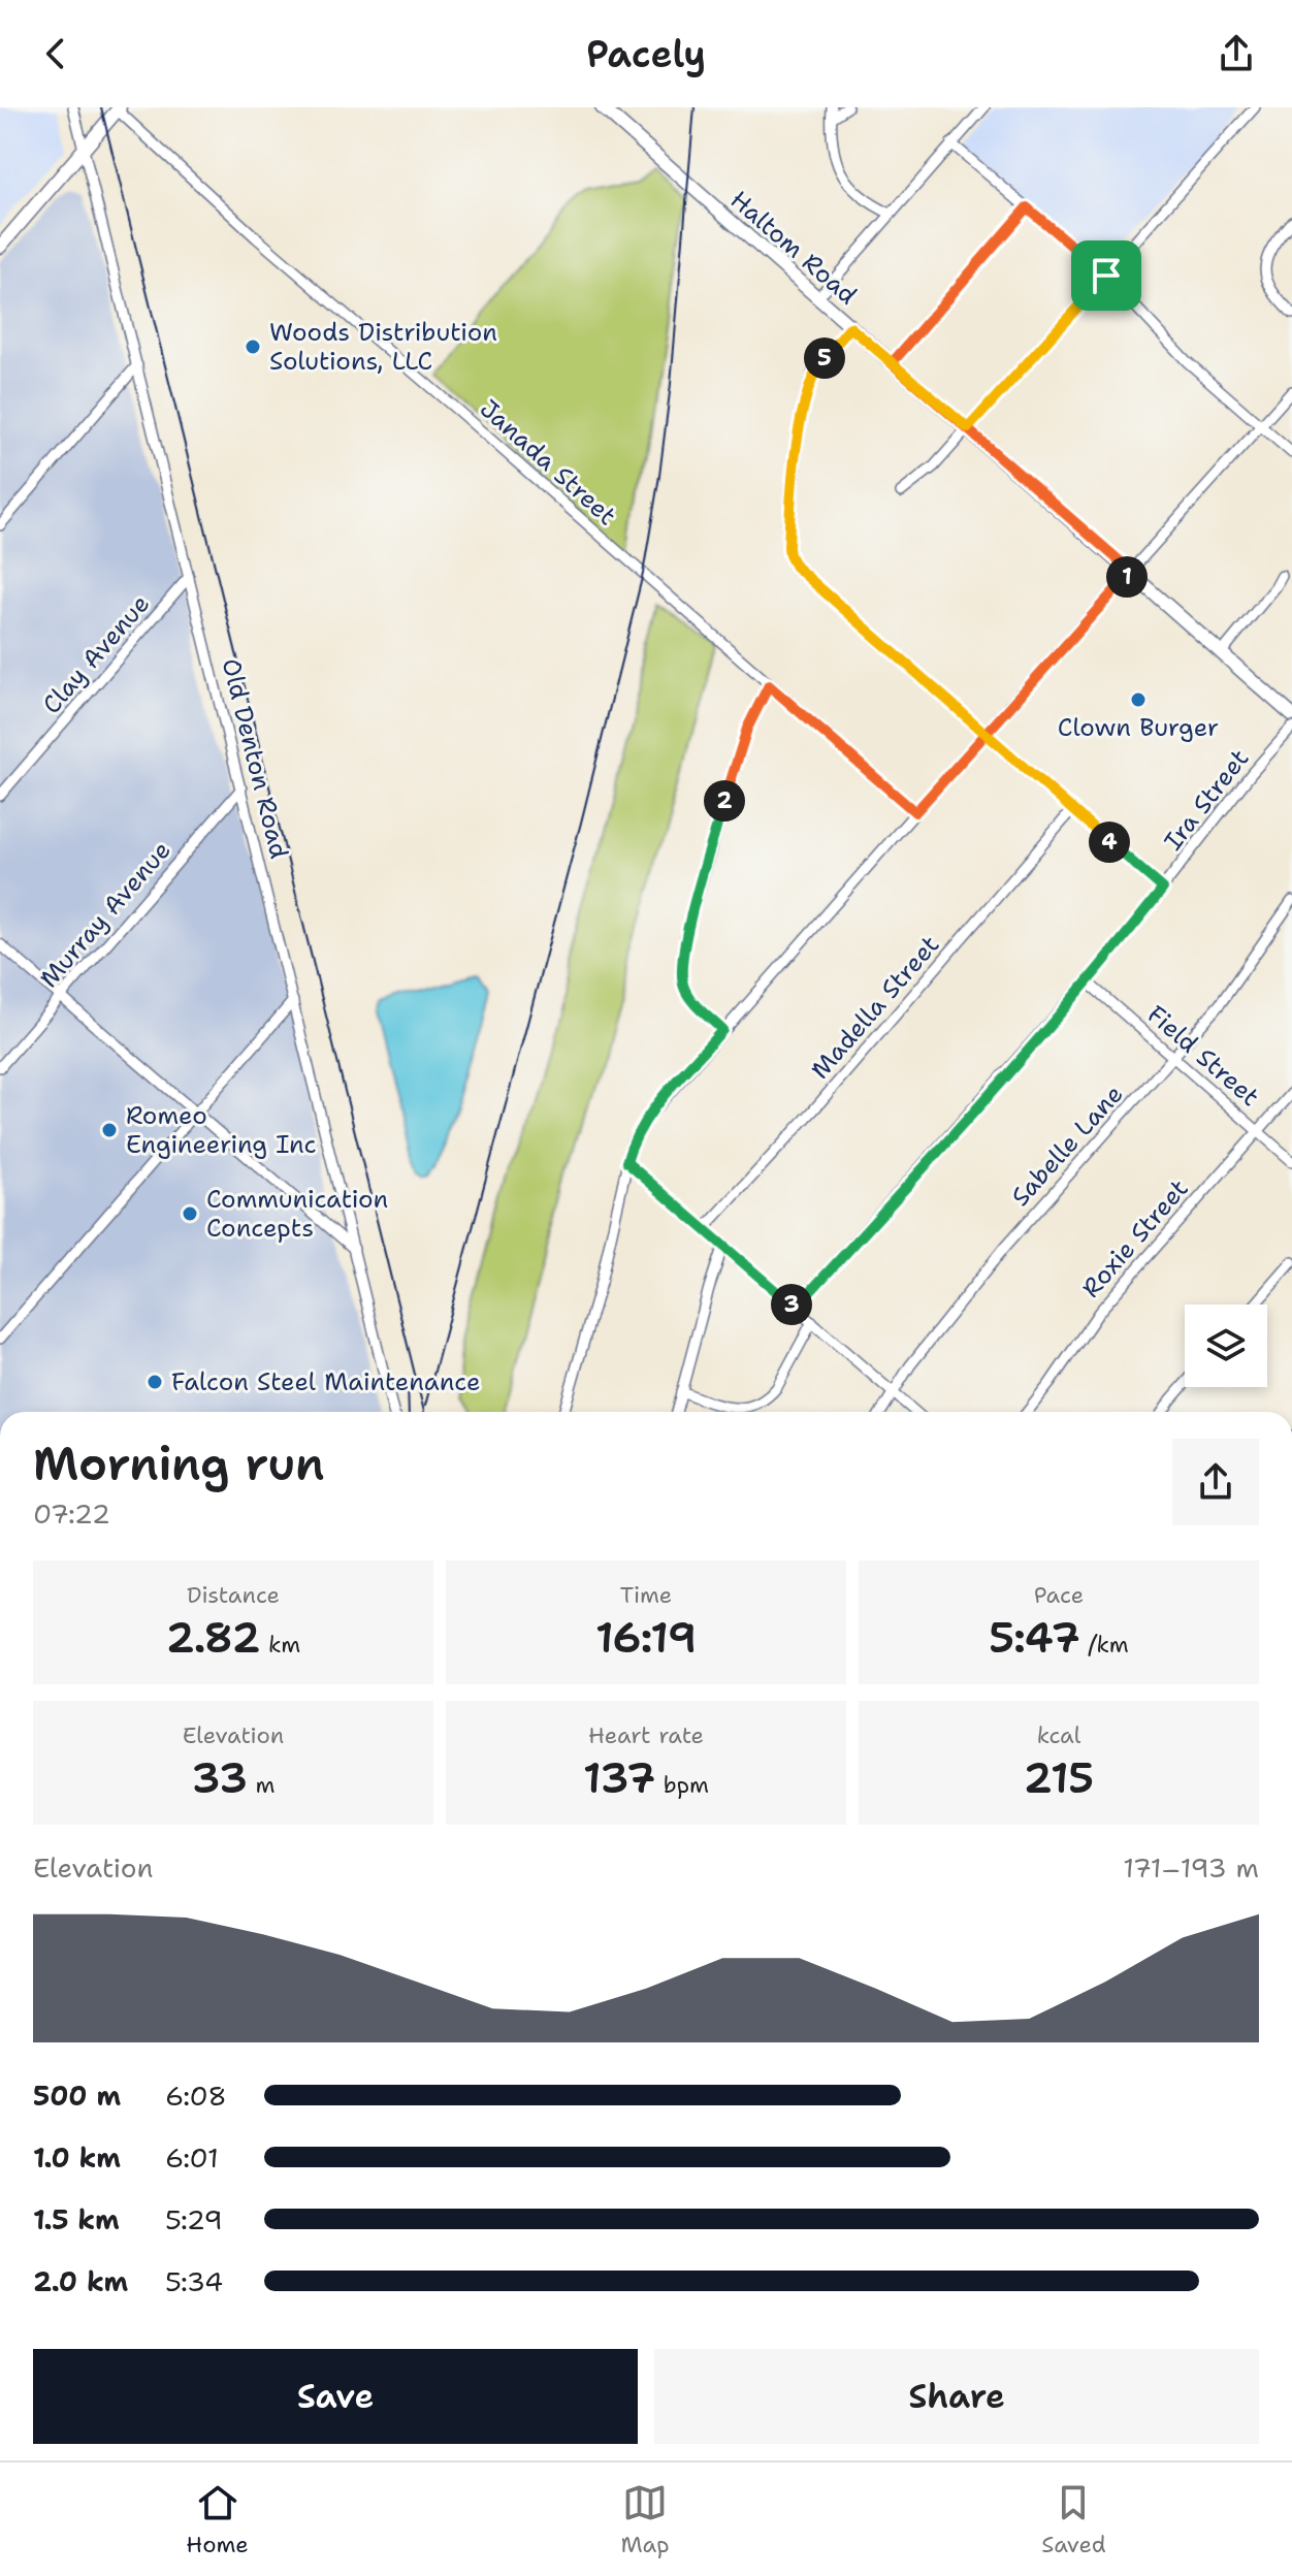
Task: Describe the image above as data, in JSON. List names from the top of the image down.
{
  "streets": {
    "main road": ["Haltom Road"],
    "street": [
      "Janada Street",
      "Clay Avenue",
      "Old Denton Road",
      "Ira Street",
      "Murray Avenue",
      "Madella Street",
      "Field Street",
      "Sabelle Lane",
      "Roxie Street"
    ]
  },
  "crossings": [
    ["Clay Avenue", "Old Denton Road"],
    ["Old Denton Road", "Murray Avenue"],
    ["Ira Street", "Field Street"],
    ["Field Street", "Sabelle Lane"],
    ["Field Street", "Roxie Street"]
  ],
  "places": [
    "Woods Distribution Solutions, LLC",
    "Clown Burger",
    "Romeo Engineering Inc",
    "Communication Concepts",
    "Falcon Steel Maintenance"
  ],
  "page": {
    "header": "Pacely",
    "pins": [
      "5",
      "1",
      "2",
      "4",
      "3"
    ],
    "heading": ["Morning run", "07:22"],
    "stats": [
      ["Distance", "2.82 km"],
      ["Time", "16:19"],
      ["Pace", "5:47 /km"],
      ["Elevation", "33 m"],
      ["Heart rate", "137 bpm"],
      ["kcal", "215"]
    ],
    "chart": ["Elevation", "171–193 m"],
    "list": [
      {
        "name": "500 m",
        "note": "6:08"
      },
      {
        "name": "1.0 km",
        "note": "6:01"
      },
      {
        "name": "1.5 km",
        "note": "5:29"
      },
      {
        "name": "2.0 km",
        "note": "5:34"
      }
    ],
    "buttons": ["Save", "Share"],
    "tabs": ["Home", "Map", "Saved"]
  }
}
